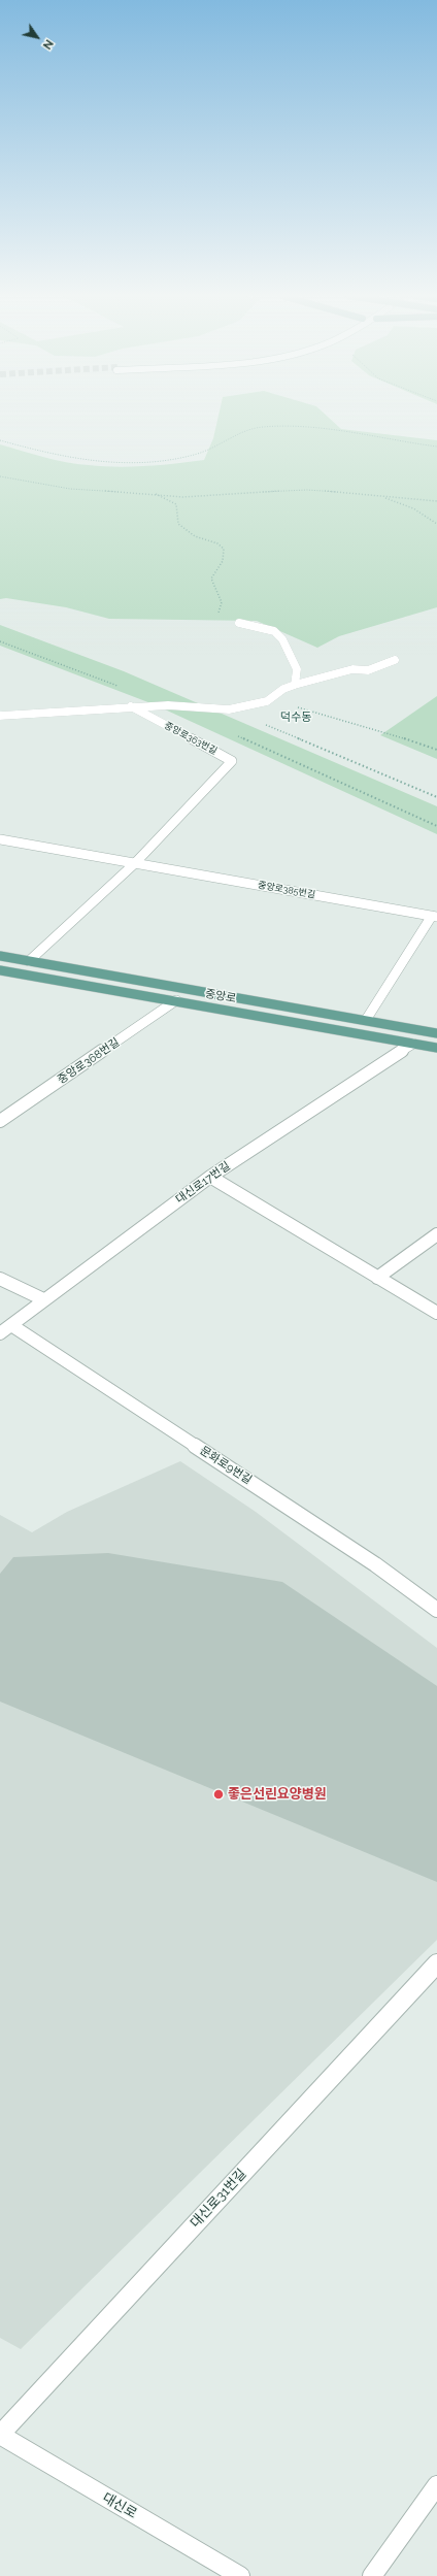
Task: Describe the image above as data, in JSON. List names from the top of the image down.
{
  "streets": {
    "main road": ["중앙로"],
    "street": [
      "중앙로363번길",
      "중앙로385번길",
      "중앙로368번길",
      "대신로17번길",
      "문화로9번길",
      "대신로31번길",
      "대신로"
    ]
  },
  "crossings": [
    ["중앙로363번길", "중앙로385번길"],
    ["중앙로363번길", "중앙로"],
    ["중앙로", "중앙로368번길"],
    ["중앙로", "대신로17번길"],
    ["대신로17번길", "문화로9번길"],
    ["대신로31번길", "대신로"]
  ],
  "districts": ["덕수동"],
  "places": ["좋은선린요양병원"],
  "north": "bottom right"
}
